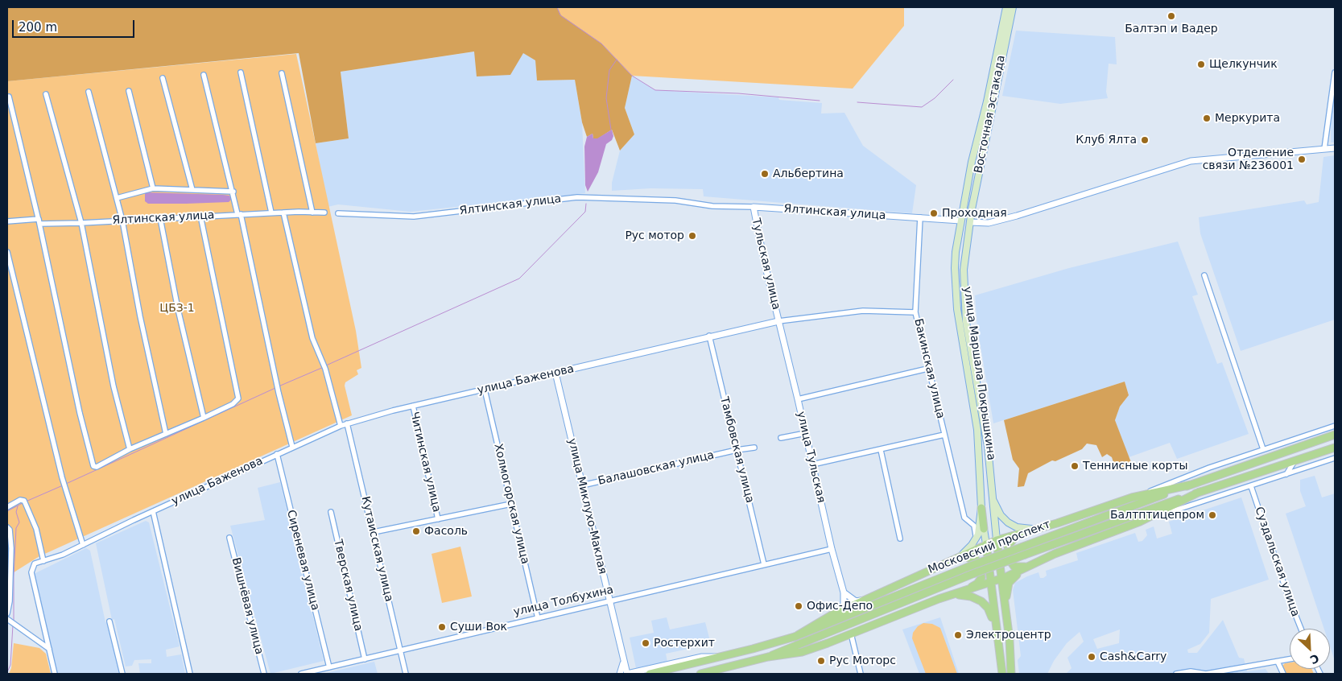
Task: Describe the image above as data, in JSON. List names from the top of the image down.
{
  "streets": {
    "main road": [
      "Восточная эстакада",
      "Ялтинская улица",
      "улица Маршала Покрышкина",
      "Московский проспект"
    ],
    "street": [
      "Тульская улица",
      "Бакинская улица",
      "улица Баженова",
      "Тамбовская улица",
      "улица Тульская",
      "Читинская улица",
      "Балашовская улица",
      "Холмогорская улица",
      "улица Миклухо-Маклая",
      "Кутаисская улица",
      "Сиреневая улица",
      "Суздальская улица",
      "Тверская улица",
      "улица Толбухина",
      "Вишнёвая улица"
    ]
  },
  "crossings": [
    ["Восточная эстакада", "Ялтинская улица"],
    ["Восточная эстакада", "улица Маршала Покрышкина"],
    ["Ялтинская улица", "Тульская улица"],
    ["Ялтинская улица", "Бакинская улица"],
    ["Ялтинская улица", "улица Маршала Покрышкина"],
    ["Тульская улица", "улица Баженова"],
    ["Тульская улица", "улица Тульская"],
    ["Бакинская улица", "улица Баженова"],
    ["улица Баженова", "Тамбовская улица"],
    ["улица Баженова", "улица Тульская"],
    ["улица Баженова", "Читинская улица"],
    ["улица Баженова", "Холмогорская улица"],
    ["улица Баженова", "улица Миклухо-Маклая"],
    ["улица Баженова", "Кутаисская улица"],
    ["улица Баженова", "Сиреневая улица"],
    ["Тамбовская улица", "Балашовская улица"],
    ["Тамбовская улица", "улица Толбухина"],
    ["улица Тульская", "улица Толбухина"],
    ["Балашовская улица", "улица Миклухо-Маклая"],
    ["Холмогорская улица", "улица Толбухина"],
    ["улица Миклухо-Маклая", "улица Толбухина"],
    ["Кутаисская улица", "улица Толбухина"],
    ["Сиреневая улица", "улица Толбухина"],
    ["Тверская улица", "улица Толбухина"]
  ],
  "parks": ["ЦБЗ-1"],
  "places": [
    "Балтэп и Вадер",
    "Щелкунчик",
    "Меркурита",
    "Клуб Ялта",
    "Отделение связи №236001",
    "Альбертина",
    "Проходная",
    "Рус мотор",
    "Теннисные корты",
    "Балтптицепром",
    "Фасоль",
    "Офис-Депо",
    "Суши Вок",
    "Электроцентр",
    "Ростерхит",
    "Cash&Carry",
    "Рус Моторс"
  ],
  "scale_bar": "200 m",
  "north": "bottom right"
}
